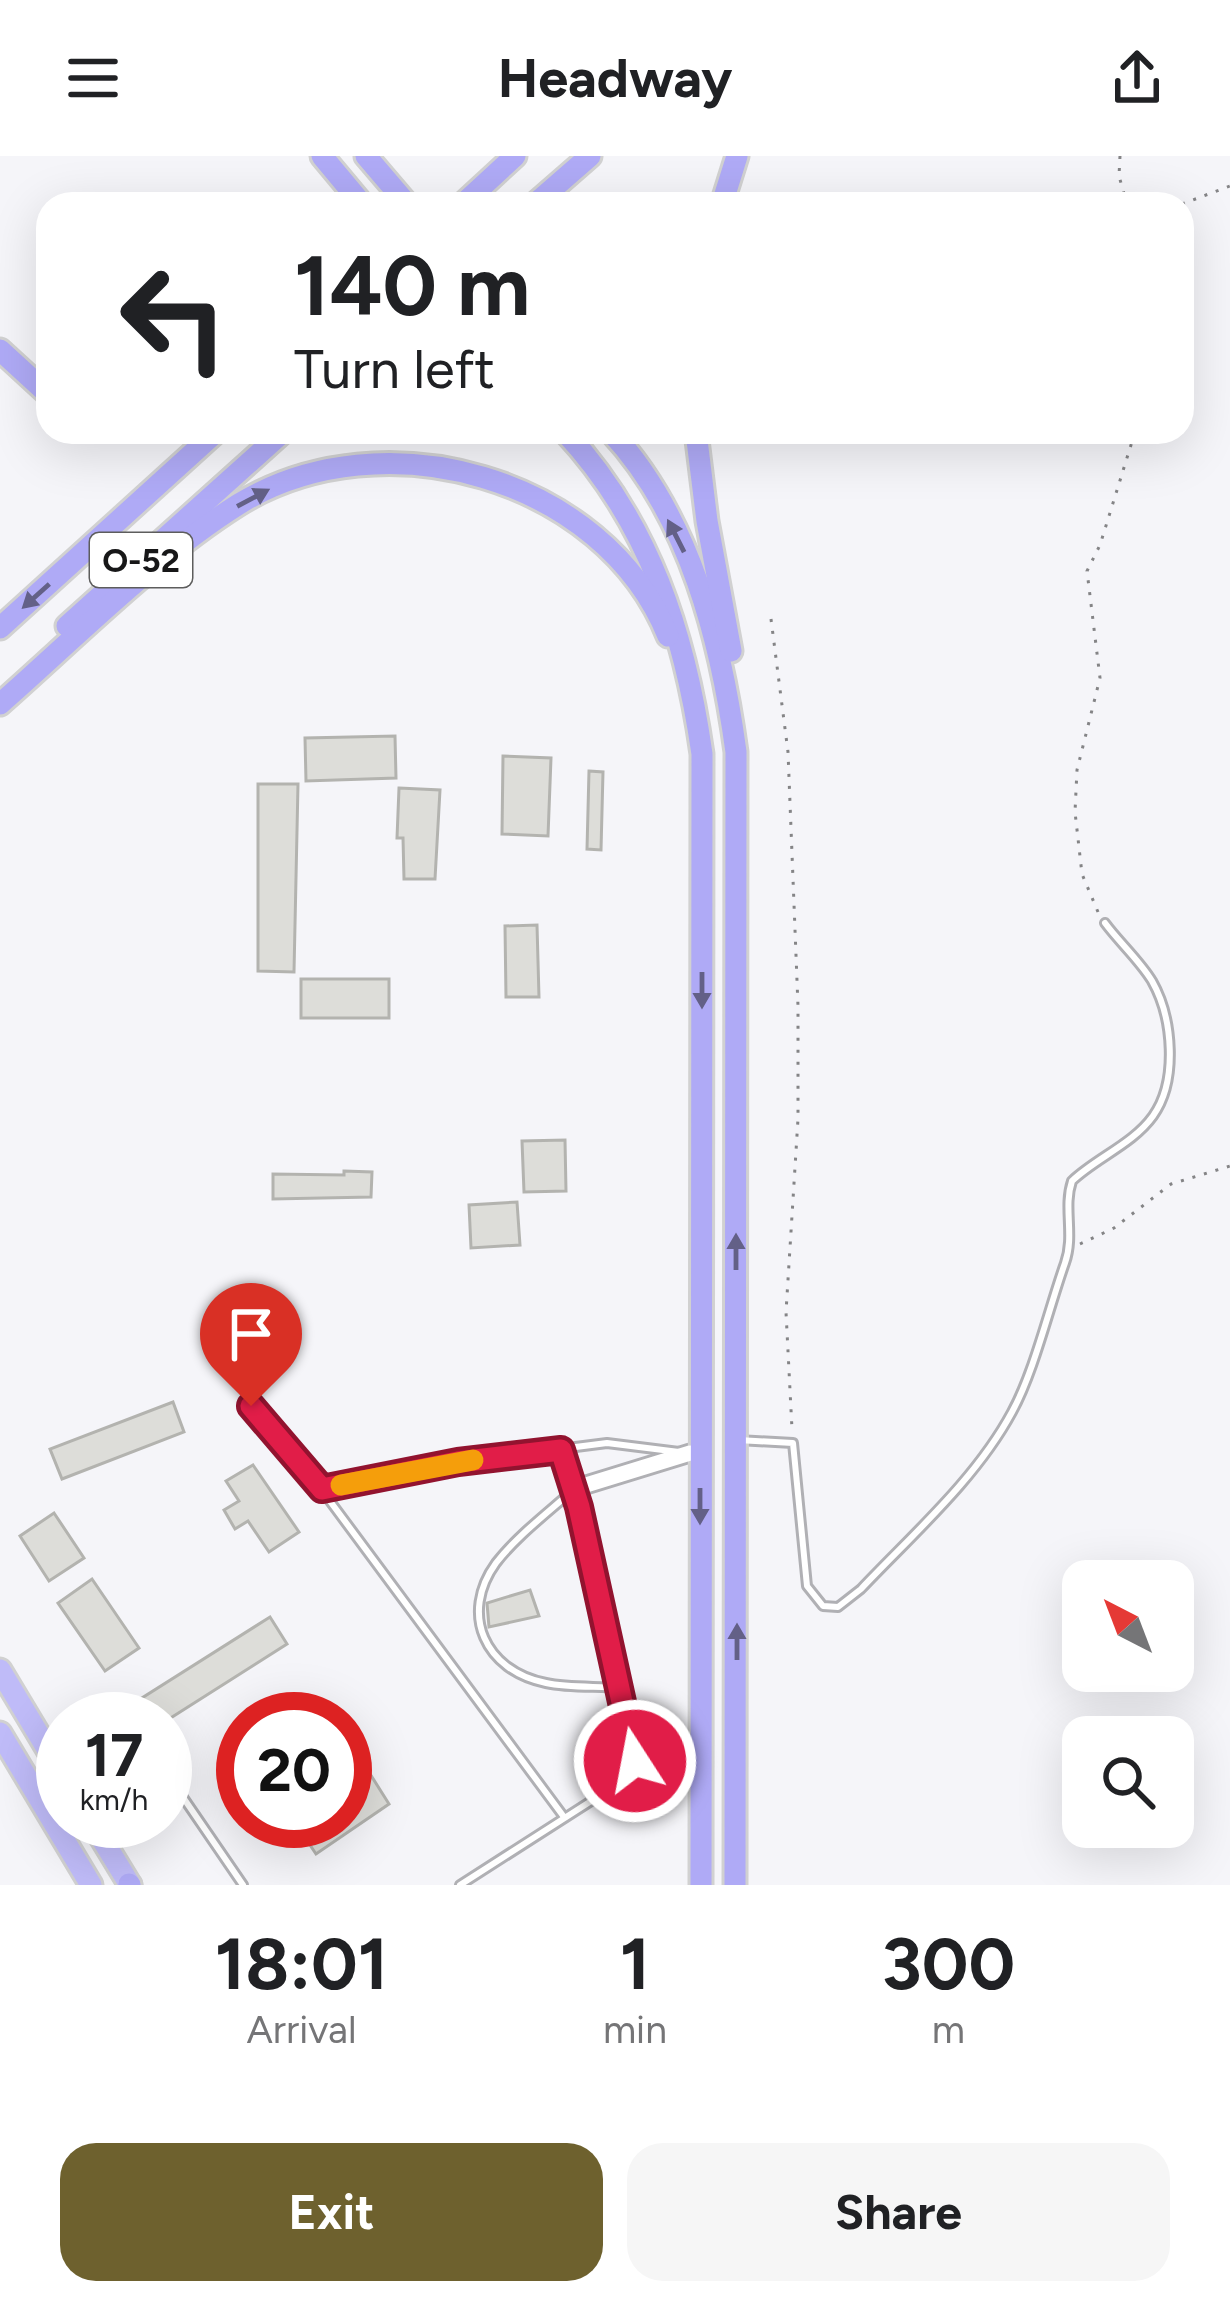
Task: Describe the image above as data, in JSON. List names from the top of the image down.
{
  "streets": {
    "highway": ["O-52"]
  },
  "north": "top left",
  "page": {
    "header": "Headway",
    "turn": ["140 m", "Turn left"],
    "speed": "17 km/h",
    "limit": "20",
    "eta": [
      "18:01",
      "Arrival",
      "1",
      "min",
      "300",
      "m"
    ],
    "buttons": ["Exit", "Share"]
  }
}
